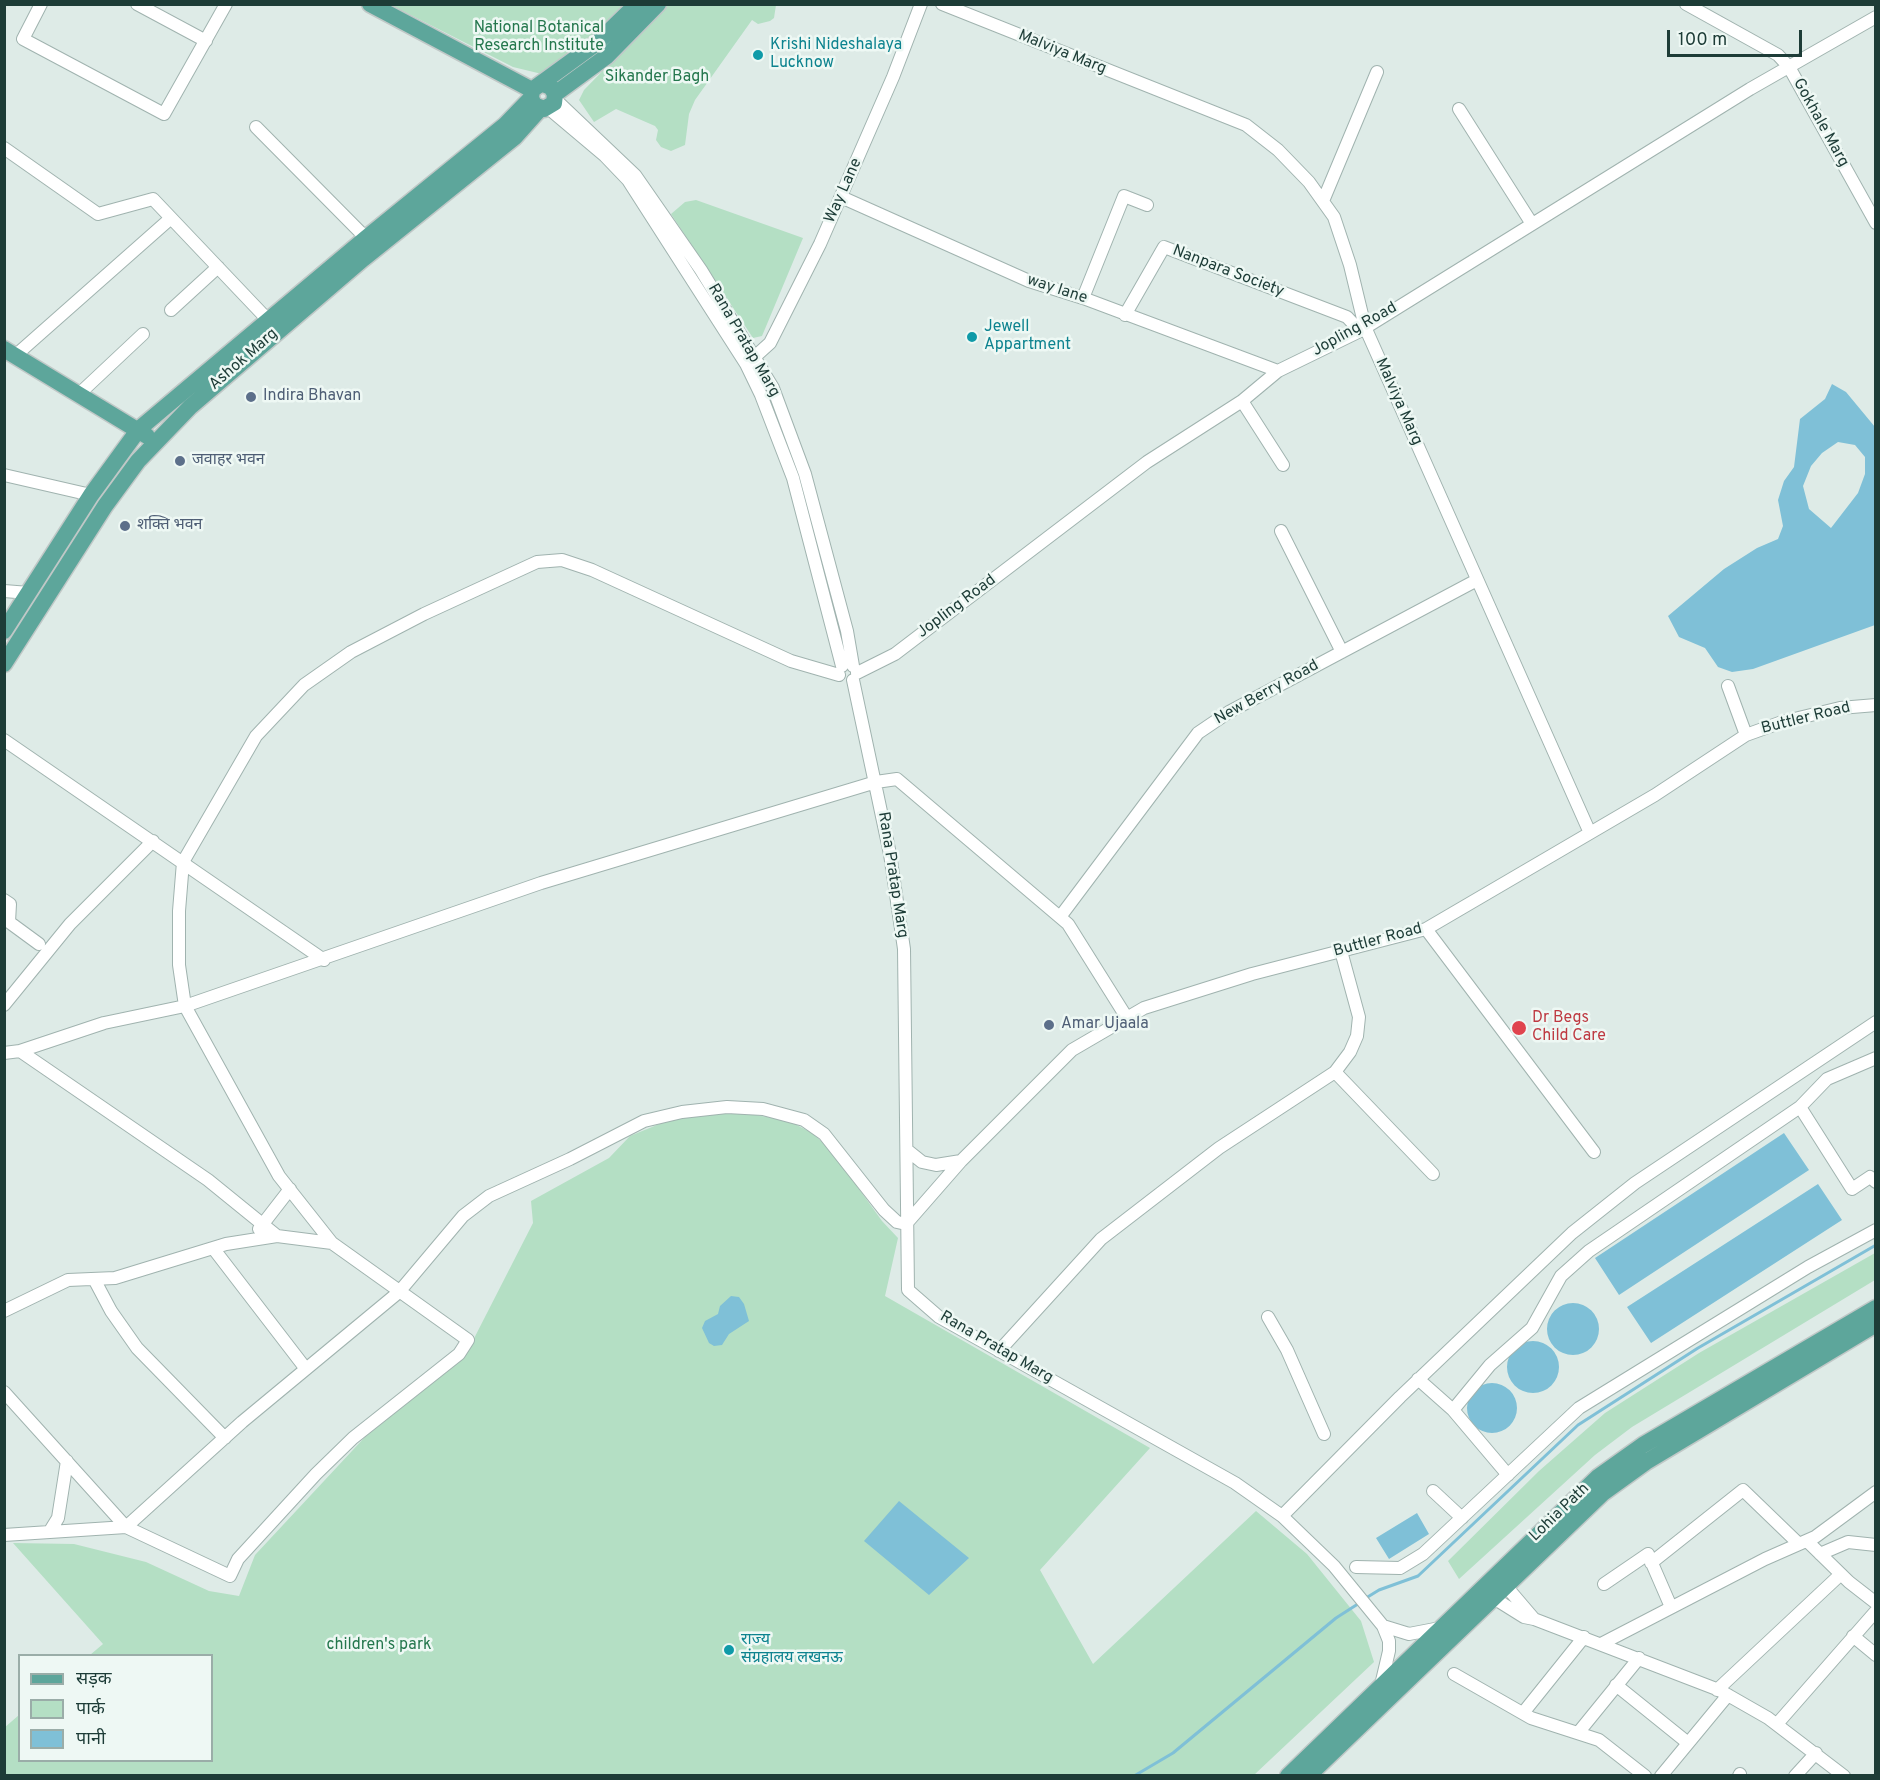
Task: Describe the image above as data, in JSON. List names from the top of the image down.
{
  "streets": {
    "main road": ["Rana Pratap Marg", "Ashok Marg", "Lohia Path"],
    "street": [
      "Malviya Marg",
      "Gokhale Marg",
      "Way Lane",
      "Nanpara Society",
      "way lane",
      "Jopling Road",
      "New Berry Road",
      "Buttler Road"
    ]
  },
  "crossings": [
    ["Malviya Marg", "Nanpara Society"],
    ["Malviya Marg", "Jopling Road"],
    ["Malviya Marg", "New Berry Road"],
    ["Malviya Marg", "Buttler Road"],
    ["Gokhale Marg", "Jopling Road"],
    ["Way Lane", "way lane"],
    ["Way Lane", "Rana Pratap Marg"],
    ["Nanpara Society", "way lane"],
    ["Nanpara Society", "Jopling Road"],
    ["way lane", "Jopling Road"],
    ["Jopling Road", "Rana Pratap Marg"],
    ["Rana Pratap Marg", "Ashok Marg"],
    ["Rana Pratap Marg", "Buttler Road"]
  ],
  "parks": ["National Botanical Research Institute", "Sikander Bagh", "children's park"],
  "places": [
    "Krishi Nideshalaya Lucknow",
    "Jewell Appartment",
    "Indira Bhavan",
    "जवाहर भवन",
    "शक्ति भवन",
    "Amar Ujaala",
    "Dr Begs Child Care",
    "राज्य संग्रहालय लखनऊ"
  ],
  "legend": ["सड़क", "पार्क", "पानी"],
  "scale_bar": "100 m"
}
